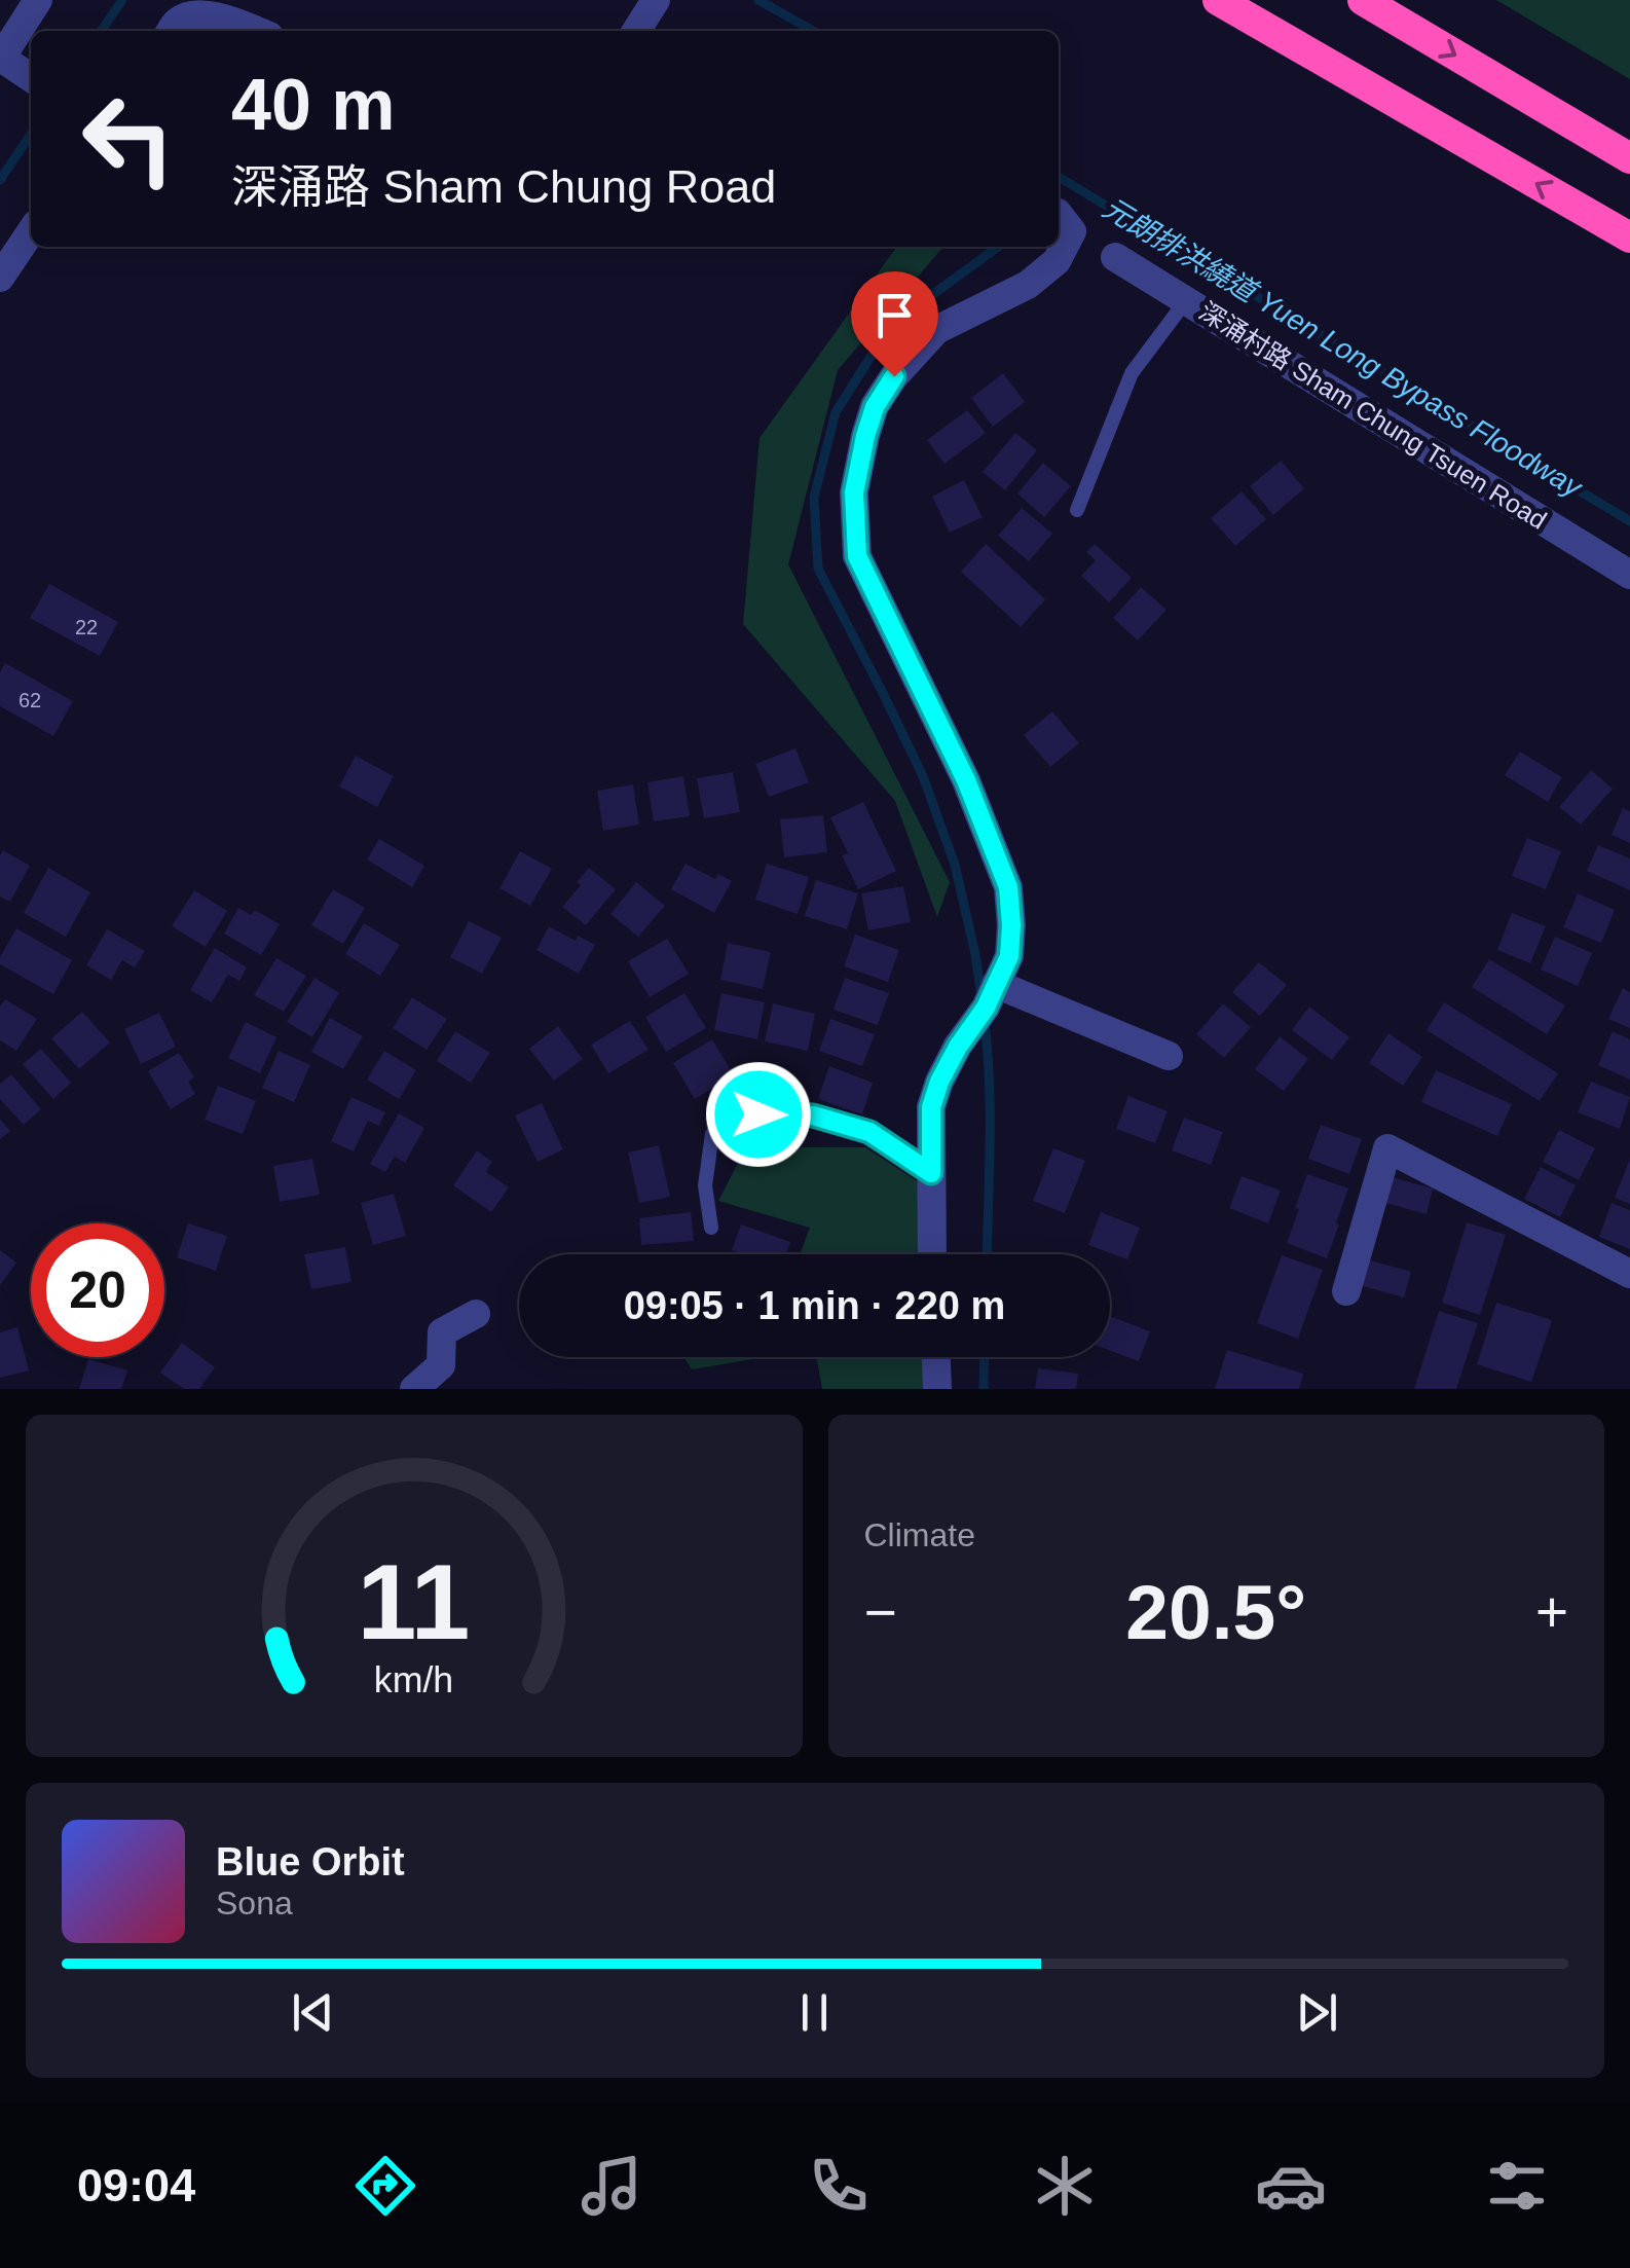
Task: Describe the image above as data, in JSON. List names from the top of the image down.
{
  "streets": {
    "street": ["深涌村路 Sham Chung Tsuen Road"]
  },
  "water": ["元朗排洪繞道 Yuen Long Bypass Floodway"],
  "house_numbers": ["22", "62"],
  "page": {
    "turn": ["40 m", "深涌路 Sham Chung Road"],
    "limit": "20",
    "trip": "09:05 · 1 min · 220 m",
    "tile": "Climate",
    "heat": ["−", "20.5°", "+"],
    "song": ["Blue Orbit", "Sona"],
    "tabs": "09:04",
    "gauge": ["11", "km/h"]
  }
}
